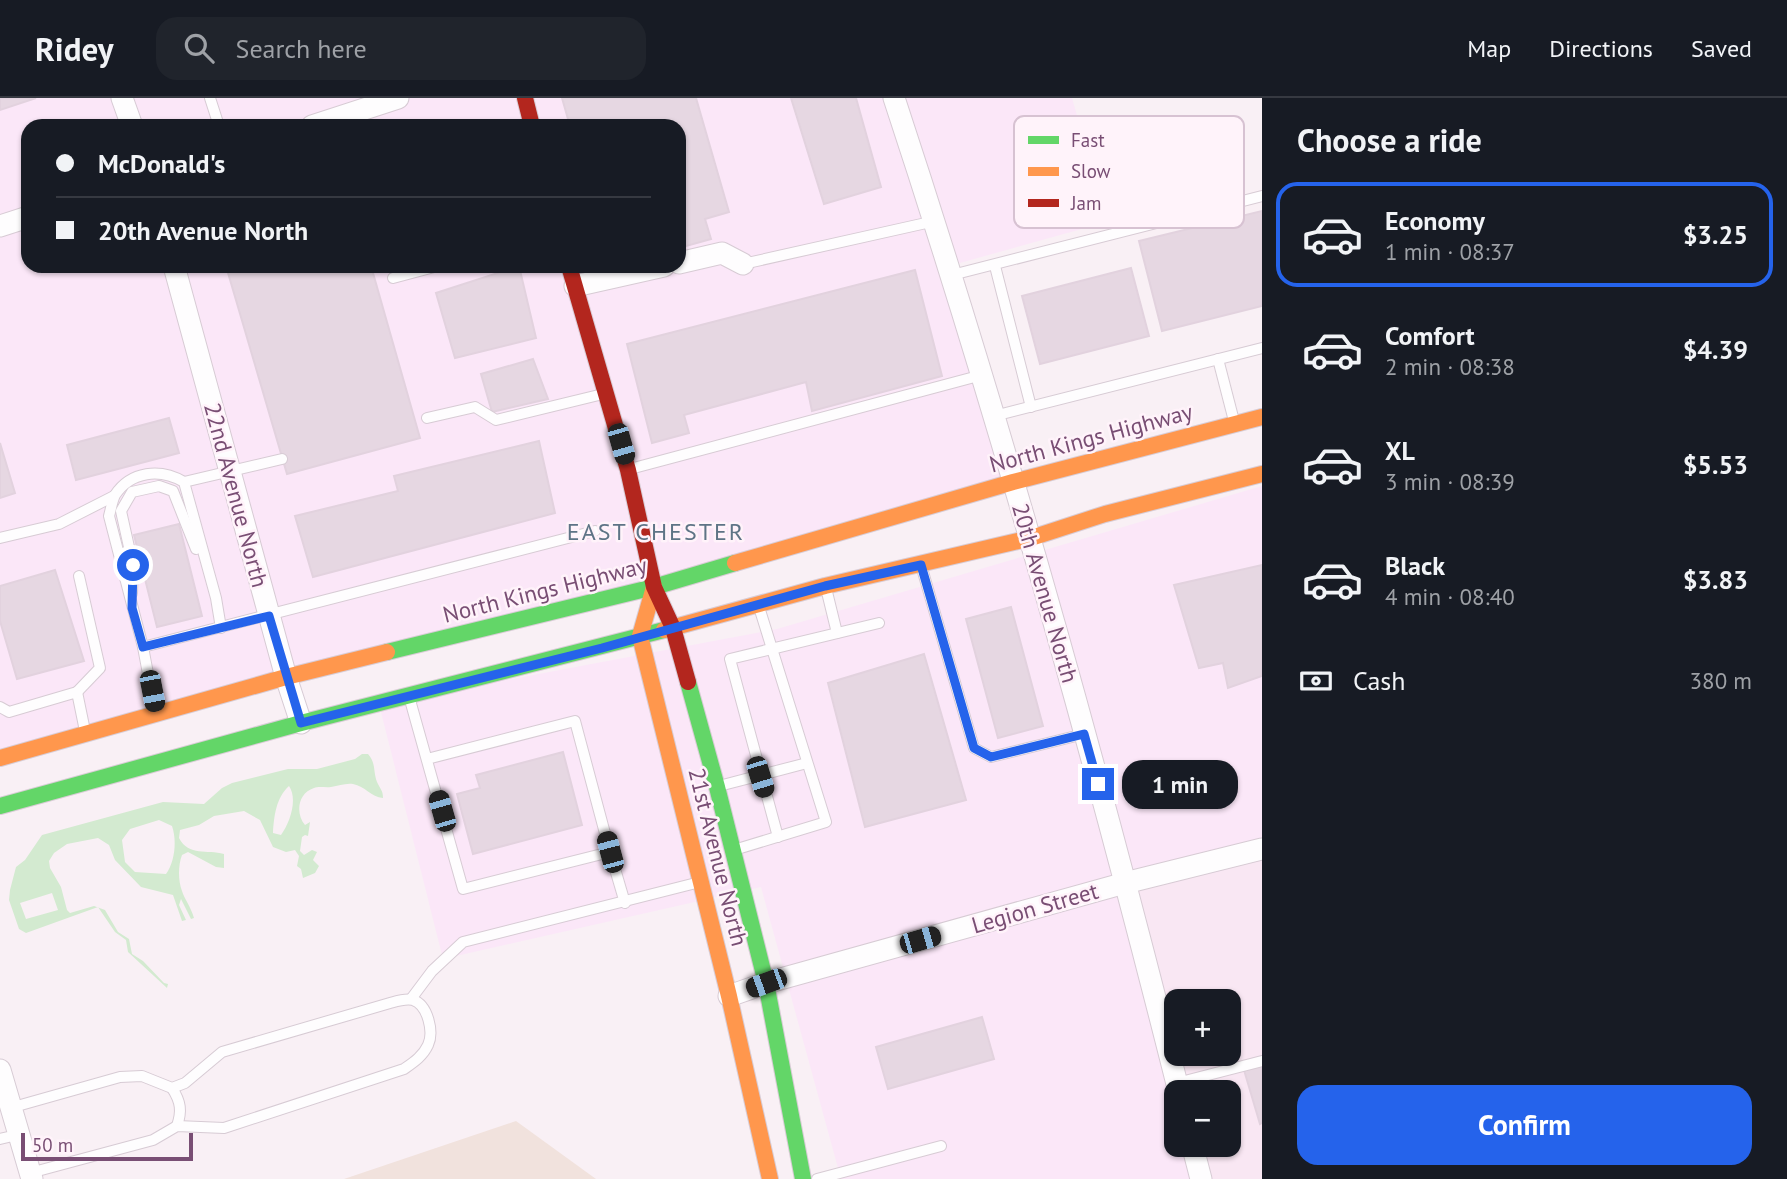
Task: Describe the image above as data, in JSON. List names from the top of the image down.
{
  "streets": {
    "main road": ["North Kings Highway", "21st Avenue North"],
    "street": ["22nd Avenue North", "20th Avenue North", "Legion Street"]
  },
  "crossings": [
    ["North Kings Highway", "22nd Avenue North"],
    ["North Kings Highway", "20th Avenue North"],
    ["North Kings Highway", "21st Avenue North"],
    ["20th Avenue North", "Legion Street"],
    ["21st Avenue North", "Legion Street"]
  ],
  "districts": ["EAST CHESTER"],
  "legend": ["Fast", "Slow", "Jam"],
  "scale_bar": "50 m",
  "page": {
    "header": "Ridey",
    "search": "Search here",
    "nav": ["Map", "Directions", "Saved"],
    "heading": "Choose a ride",
    "banner": ["McDonald's", "20th Avenue North"],
    "list": [
      {
        "name": "Economy",
        "note": "1 min · 08:37",
        "value": "$3.25"
      },
      {
        "name": "Comfort",
        "note": "2 min · 08:38",
        "value": "$4.39"
      },
      {
        "name": "XL",
        "note": "3 min · 08:39",
        "value": "$5.53"
      },
      {
        "name": "Black",
        "note": "4 min · 08:40",
        "value": "$3.83"
      }
    ],
    "pay": ["Cash", "380 m"],
    "bubble": "1 min",
    "map_buttons": ["+", "−"],
    "buttons": "Confirm",
    "scale": "50 m"
  }
}
